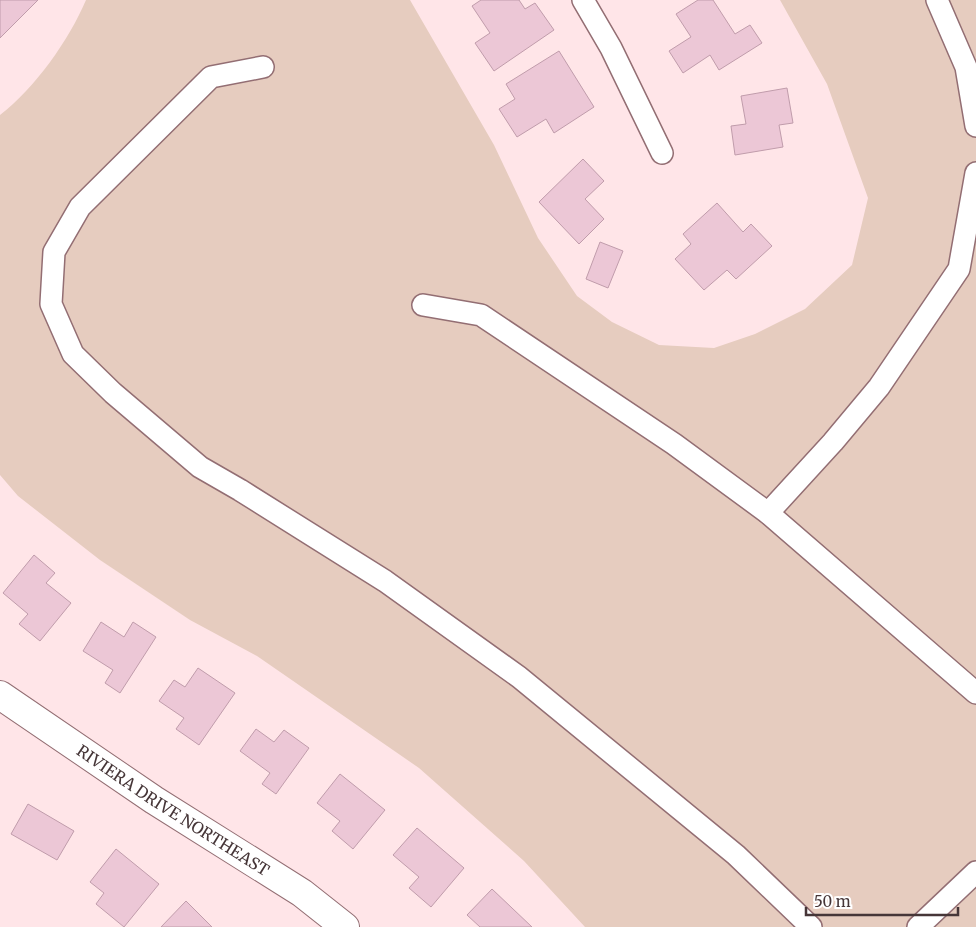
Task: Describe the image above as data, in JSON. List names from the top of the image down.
{
  "streets": {
    "street": ["RIVIERA DRIVE NORTHEAST"]
  },
  "scale_bar": "50 m"
}
